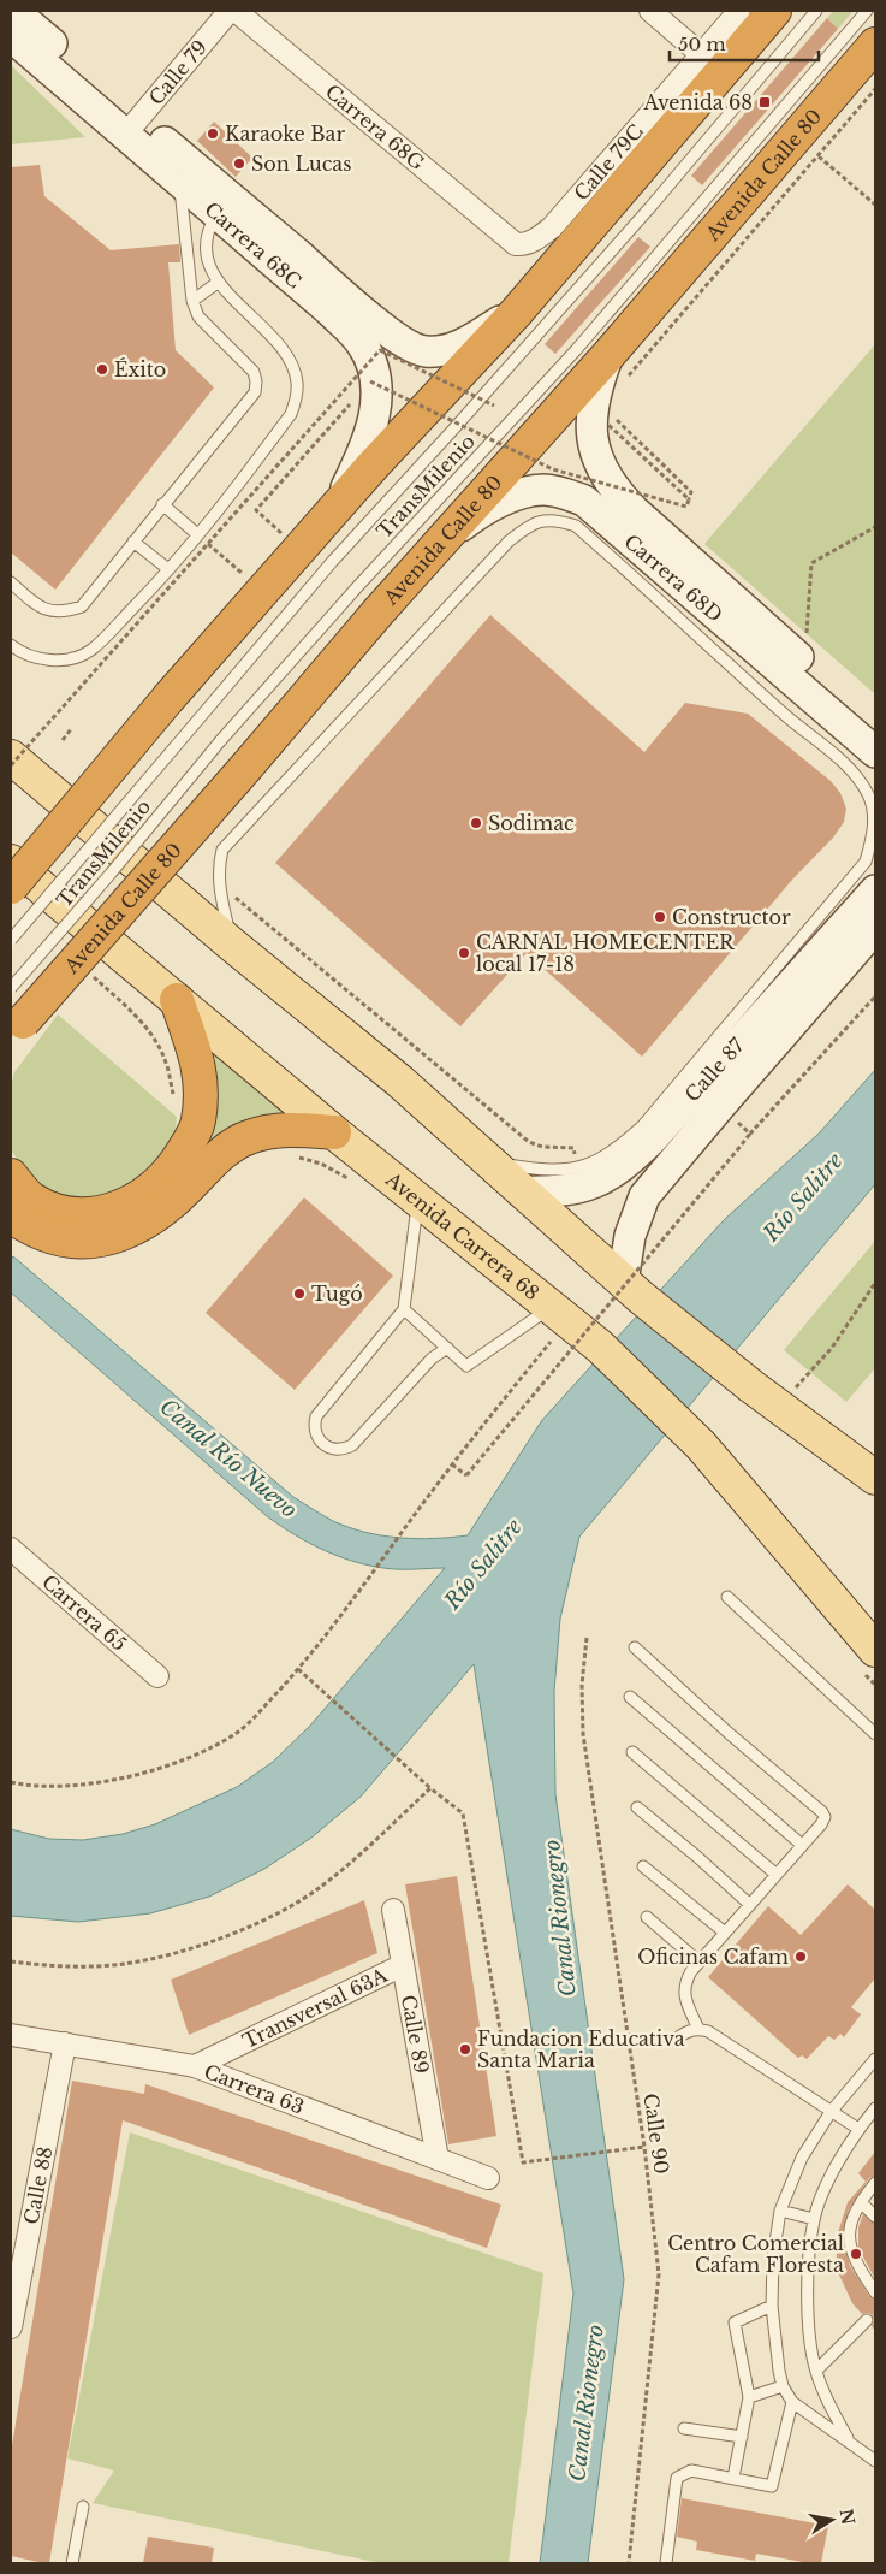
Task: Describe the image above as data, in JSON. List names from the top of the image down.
{
  "streets": {
    "highway": ["Avenida Calle 80"],
    "main road": ["Avenida Carrera 68"],
    "street": [
      "Calle 79",
      "Carrera 68G",
      "Calle 79C",
      "Carrera 68C",
      "Carrera 68D",
      "Calle 87",
      "Carrera 65",
      "Transversal 63A",
      "Calle 89",
      "Carrera 63",
      "Calle 88"
    ],
    "lane": ["TransMilenio"],
    "path": ["Calle 90"]
  },
  "crossings": [
    ["Calle 79", "Carrera 68C"],
    ["Carrera 68G", "Calle 79C"],
    ["Avenida Calle 80", "Carrera 68D"],
    ["Transversal 63A", "Calle 89"],
    ["Transversal 63A", "Carrera 63"],
    ["Calle 89", "Carrera 63"],
    ["Carrera 63", "Calle 88"]
  ],
  "water": ["Río Salitre", "Canal Río Nuevo", "Canal Rionegro"],
  "places": {
    "transit": ["Avenida 68"],
    "other": [
      "Karaoke Bar",
      "Son Lucas",
      "Éxito",
      "Sodimac",
      "Constructor",
      "CARNAL HOMECENTER local 17-18",
      "Tugó",
      "Oficinas Cafam",
      "Fundacion Educativa Santa Maria",
      "Centro Comercial Cafam Floresta"
    ]
  },
  "scale_bar": "50 m",
  "north": "right"
}
